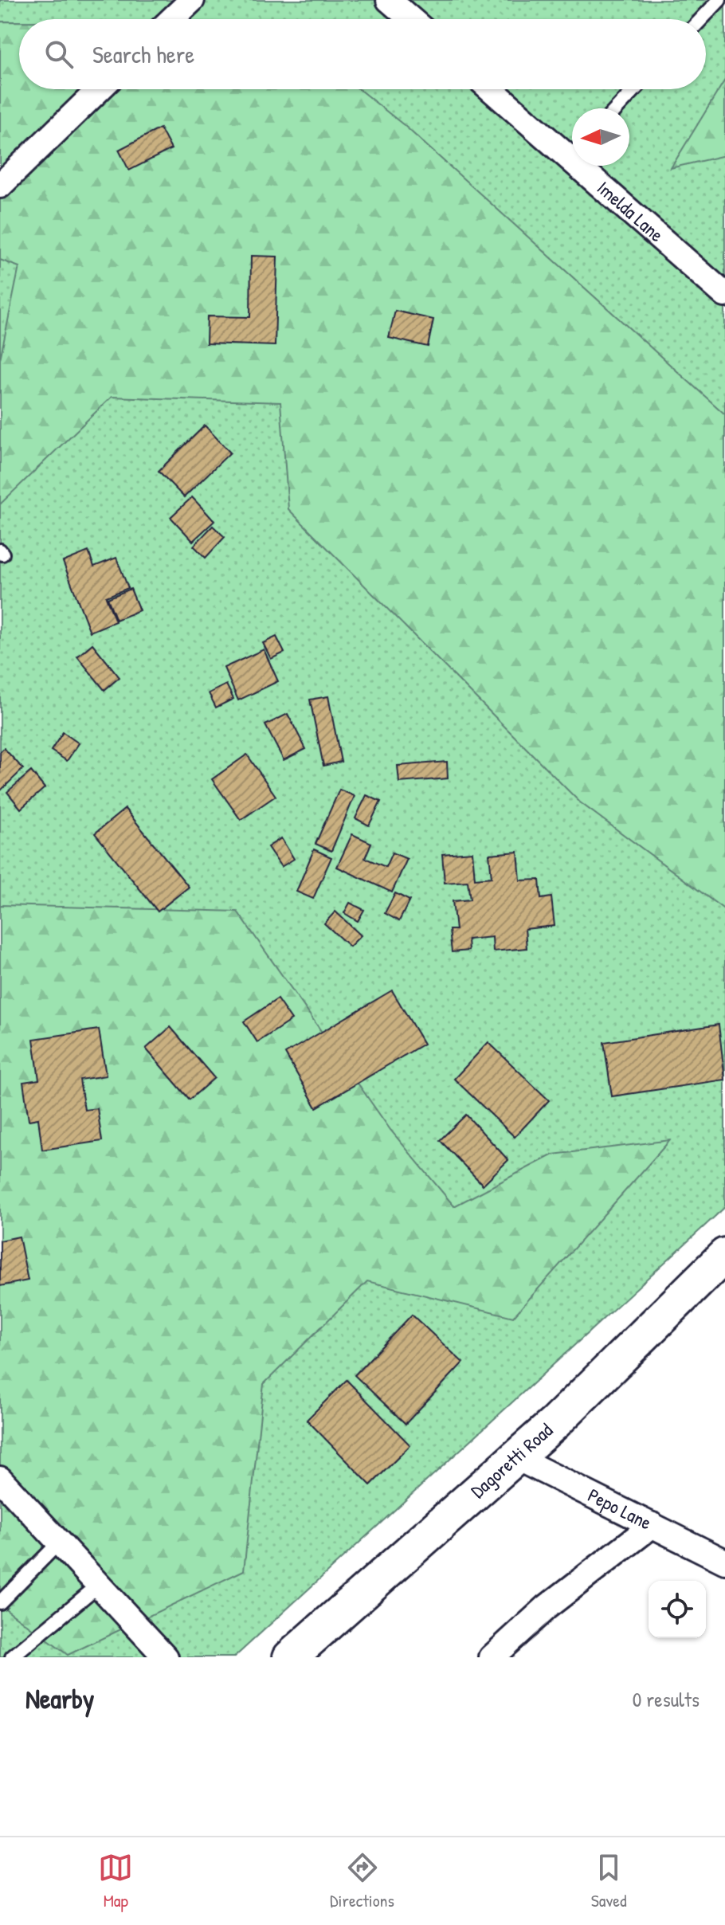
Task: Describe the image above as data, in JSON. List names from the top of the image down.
{
  "streets": {
    "main road": ["Dagoretti Road"],
    "street": ["Imelda Lane", "Pepo Lane"]
  },
  "crossings": [
    ["Dagoretti Road", "Pepo Lane"]
  ],
  "north": "left",
  "page": {
    "search": "Search here",
    "heading": ["Nearby", "0 results"],
    "nav": ["Map", "Directions", "Saved"]
  }
}
